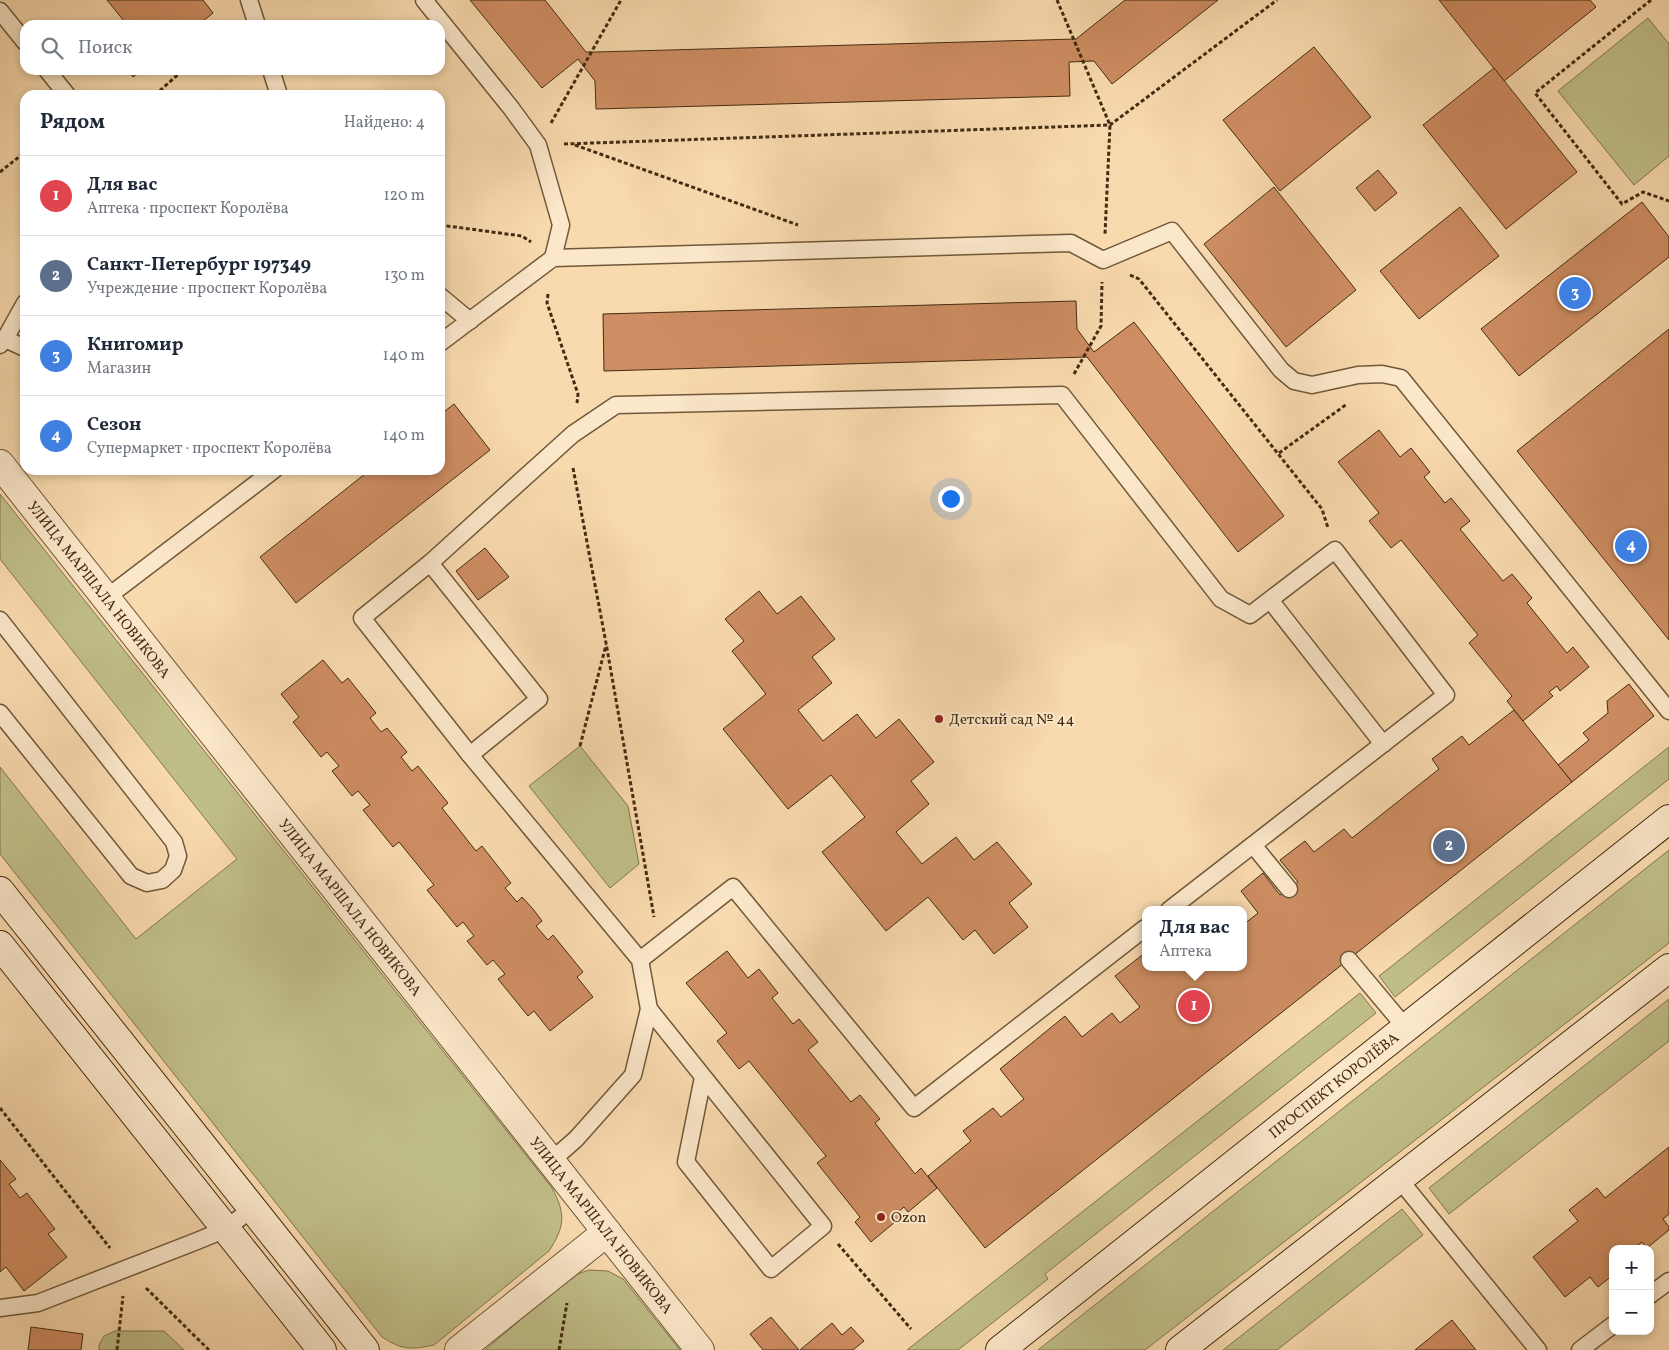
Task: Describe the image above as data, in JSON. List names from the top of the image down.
{
  "streets": {
    "street": ["УЛИЦА МАРШАЛА НОВИКОВА", "ПРОСПЕКТ КОРОЛЁВА"]
  },
  "places": ["Детский сад № 44", "Ozon"],
  "page": {
    "search": "Поиск",
    "heading": ["Рядом", "Найдено: 4"],
    "list": [
      {
        "mark": "1",
        "name": "Для вас",
        "note": "Аптека · проспект Королёва",
        "value": "120 m"
      },
      {
        "mark": "2",
        "name": "Санкт-Петербург 197349",
        "note": "Учреждение · проспект Королёва",
        "value": "130 m"
      },
      {
        "mark": "3",
        "name": "Книгомир",
        "note": "Магазин",
        "value": "140 m"
      },
      {
        "mark": "4",
        "name": "Сезон",
        "note": "Супермаркет · проспект Королёва",
        "value": "140 m"
      }
    ],
    "pins": [
      "3",
      "4",
      "2",
      "1"
    ],
    "popup": ["Для вас", "Аптека"],
    "map_buttons": ["+", "−"]
  }
}
